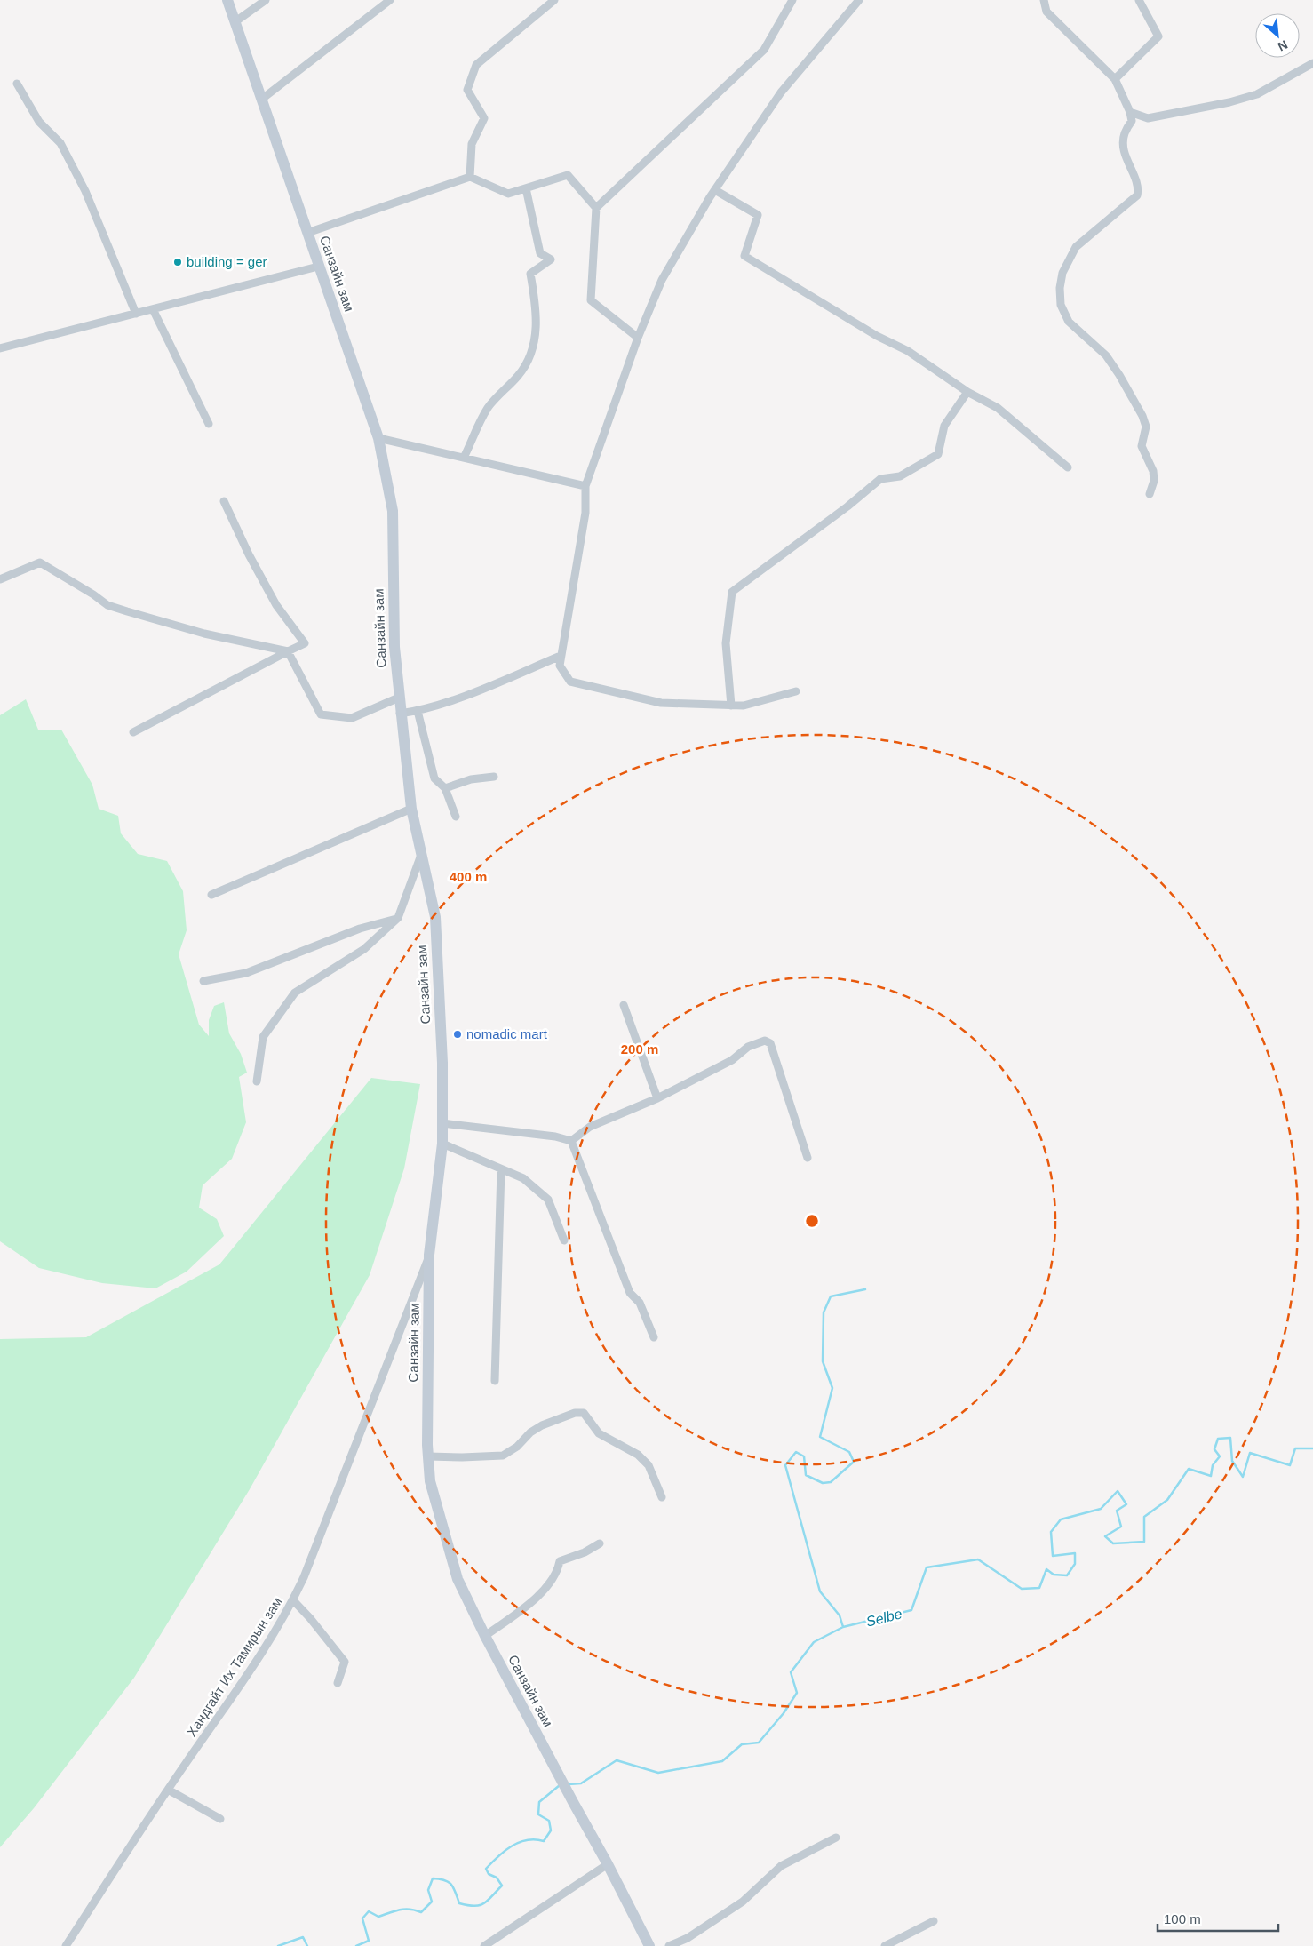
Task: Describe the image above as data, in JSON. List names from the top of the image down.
{
  "streets": {
    "main road": ["Санзайн зам"],
    "street": ["Хандгайт Их Тамирын зам"]
  },
  "crossings": [
    ["Санзайн зам", "Хандгайт Их Тамирын зам"]
  ],
  "water": ["Selbe"],
  "places": ["building = ger", "nomadic mart"],
  "scale_bar": "100 m",
  "north": "bottom right",
  "rings": ["400 m", "200 m"]
}
